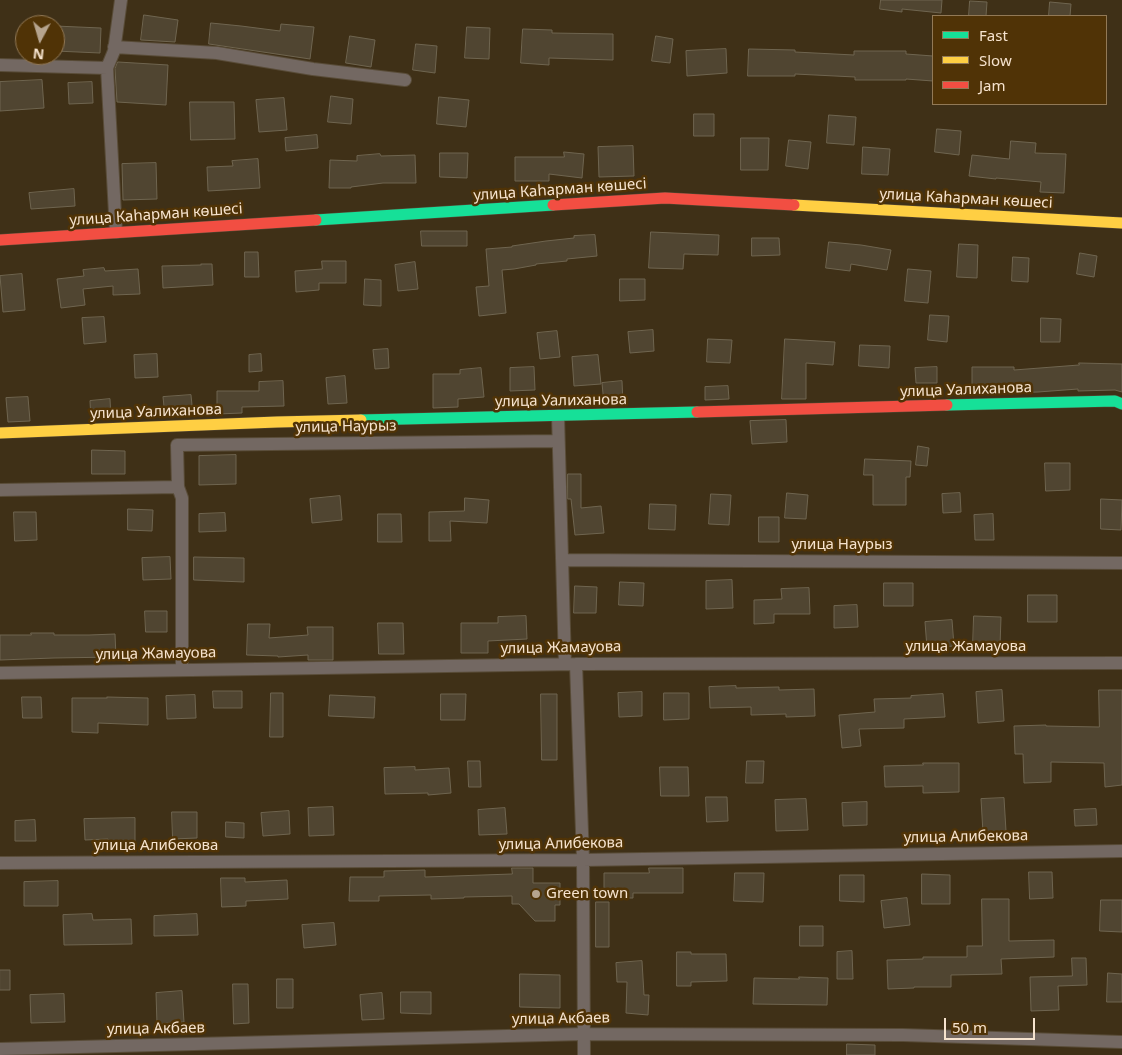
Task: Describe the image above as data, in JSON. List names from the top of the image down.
{
  "streets": {
    "street": [
      "улица Каһарман көшесі",
      "улица Уалиханова",
      "улица Наурыз",
      "улица Жамауова",
      "улица Алибекова",
      "улица Акбаев"
    ]
  },
  "crossings": [
    ["улица Наурыз", "улица Жамауова"]
  ],
  "places": ["Green town"],
  "legend": ["Fast", "Slow", "Jam"],
  "scale_bar": "50 m",
  "north": "bottom"
}
